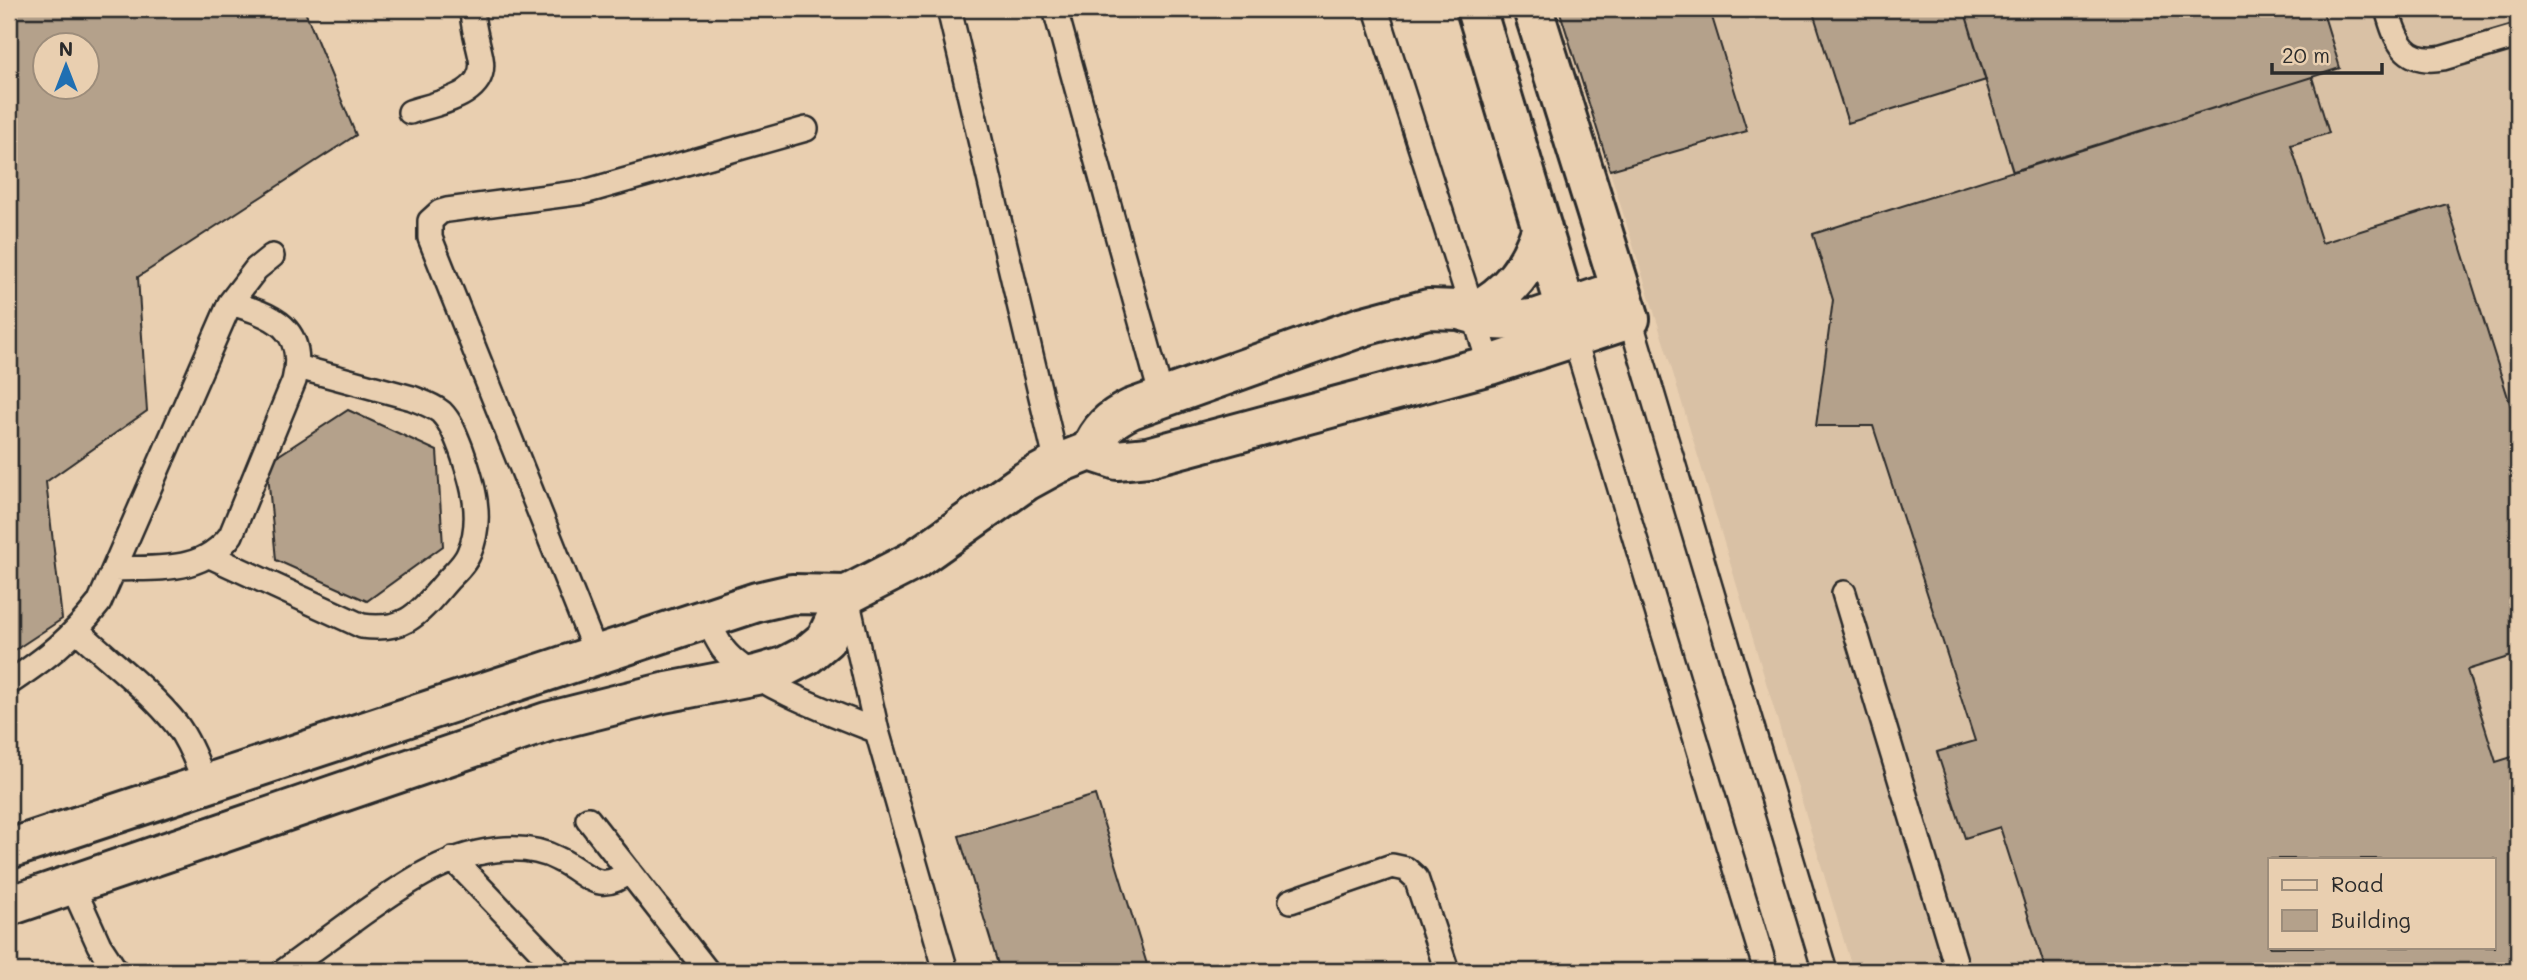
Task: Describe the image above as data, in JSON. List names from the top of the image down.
{
  "legend": ["Road", "Building"],
  "scale_bar": "20 m",
  "north": "top"
}
